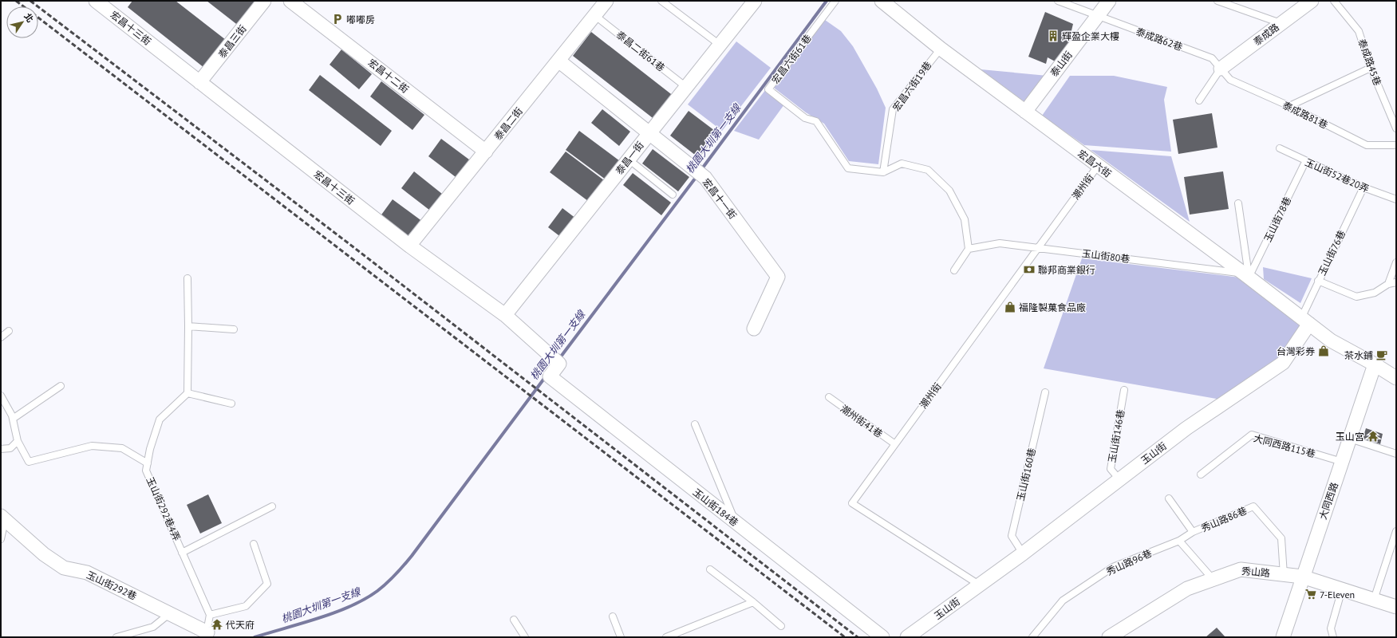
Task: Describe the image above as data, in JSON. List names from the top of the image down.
{
  "streets": {
    "street": [
      "宏昌十三街",
      "泰成路",
      "泰昌三街",
      "泰山街",
      "宏昌十二街",
      "泰昌二街",
      "泰昌一街",
      "宏昌六街",
      "宏昌十一街",
      "玉山街",
      "大同西路",
      "玉山街184巷",
      "秀山路",
      "玉山街292巷"
    ],
    "lane": [
      "泰成路62巷",
      "泰昌二街61巷",
      "宏昌六街61巷",
      "泰成路45巷",
      "宏昌六街19巷",
      "泰成路81巷",
      "玉山街52巷20弄",
      "潮州街",
      "玉山街78巷",
      "玉山街76巷",
      "玉山街80巷",
      "潮州街41巷",
      "玉山街146巷",
      "大同西路115巷",
      "玉山街160巷",
      "玉山街292巷4弄",
      "秀山路86巷",
      "秀山路96巷"
    ]
  },
  "crossings": [
    ["宏昌十三街", "泰昌三街"],
    ["宏昌十三街", "泰昌二街"],
    ["宏昌十三街", "泰昌一街"],
    ["宏昌十三街", "玉山街184巷"],
    ["泰成路", "泰成路62巷"],
    ["泰成路", "泰成路81巷"],
    ["泰成路62巷", "泰山街"],
    ["泰成路62巷", "泰成路81巷"],
    ["泰昌二街61巷", "泰昌二街"],
    ["泰昌二街61巷", "泰昌一街"],
    ["宏昌六街61巷", "宏昌六街19巷"],
    ["泰山街", "宏昌六街"],
    ["宏昌十二街", "泰昌二街"],
    ["宏昌六街19巷", "宏昌六街"],
    ["泰昌二街", "宏昌十一街"],
    ["泰昌一街", "宏昌十一街"],
    ["宏昌六街", "潮州街"],
    ["宏昌六街", "玉山街78巷"],
    ["宏昌六街", "玉山街76巷"],
    ["宏昌六街", "玉山街80巷"],
    ["宏昌六街", "玉山街"],
    ["玉山街52巷20弄", "玉山街78巷"],
    ["玉山街52巷20弄", "玉山街76巷"],
    ["潮州街", "玉山街80巷"],
    ["潮州街", "潮州街41巷"],
    ["潮州街", "玉山街"],
    ["玉山街78巷", "玉山街80巷"],
    ["玉山街76巷", "玉山街"],
    ["玉山街146巷", "玉山街"],
    ["大同西路115巷", "大同西路"],
    ["玉山街", "玉山街160巷"],
    ["大同西路", "秀山路"],
    ["秀山路86巷", "秀山路96巷"],
    ["秀山路86巷", "秀山路"]
  ],
  "water": ["桃園大圳第一支線"],
  "places": {
    "parking": ["嘟嘟房"],
    "building": ["輝盈企業大樓"],
    "bank": ["聯邦商業銀行"],
    "shop": ["福隆製菓食品廠", "台灣彩券"],
    "cafe": ["茶水鋪"],
    "temple": ["玉山宮", "代天府"],
    "supermarket": ["7-Eleven"]
  },
  "north": "top right"
}
